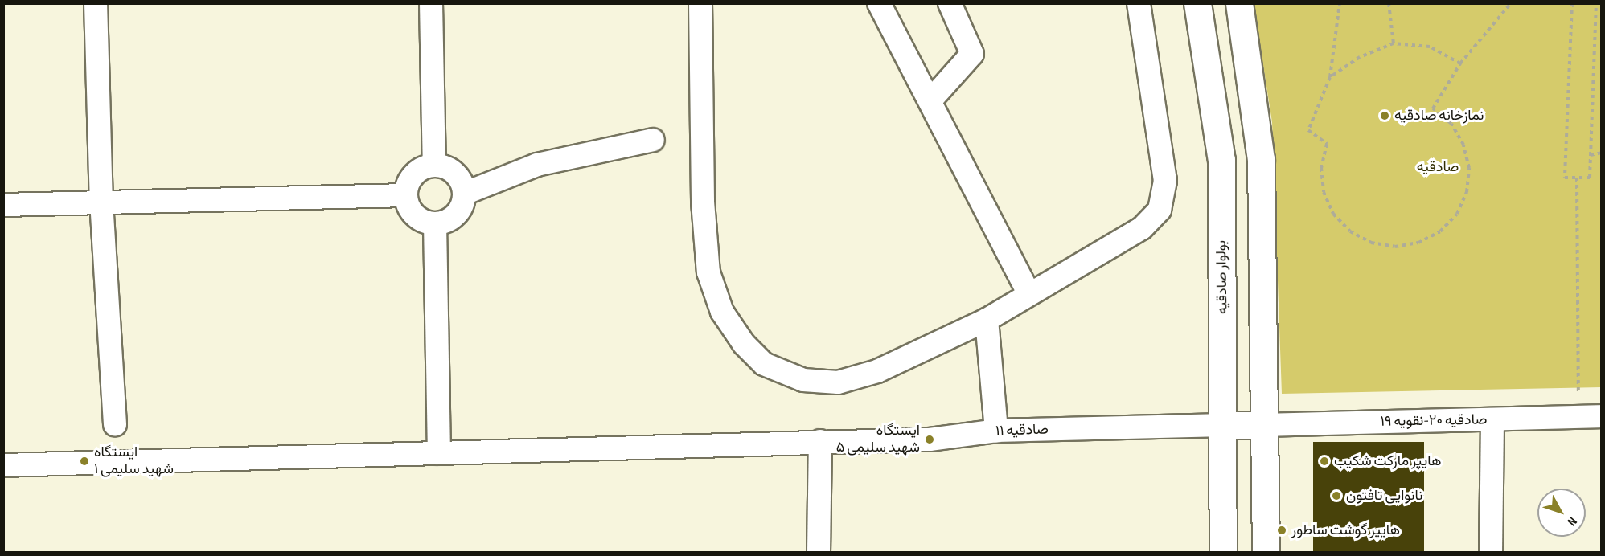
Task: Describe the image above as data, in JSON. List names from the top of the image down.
{
  "streets": {
    "main road": ["بولوار صادقیه"],
    "street": ["صادقیه ۲۰-نقویه ۱۹", "صادقیه ۱۱"]
  },
  "crossings": [
    ["بولوار صادقیه", "صادقیه ۱۱"]
  ],
  "parks": ["صادقیه"],
  "places": [
    "نمازخانه صادقیه",
    "ایستگاه شهید سلیمی ۵",
    "ایستگاه شهید سلیمی ۱",
    "هایپر مارکت شکیب",
    "نانوایی تافتون",
    "هایپر گوشت ساطور"
  ],
  "north": "bottom right"
}
